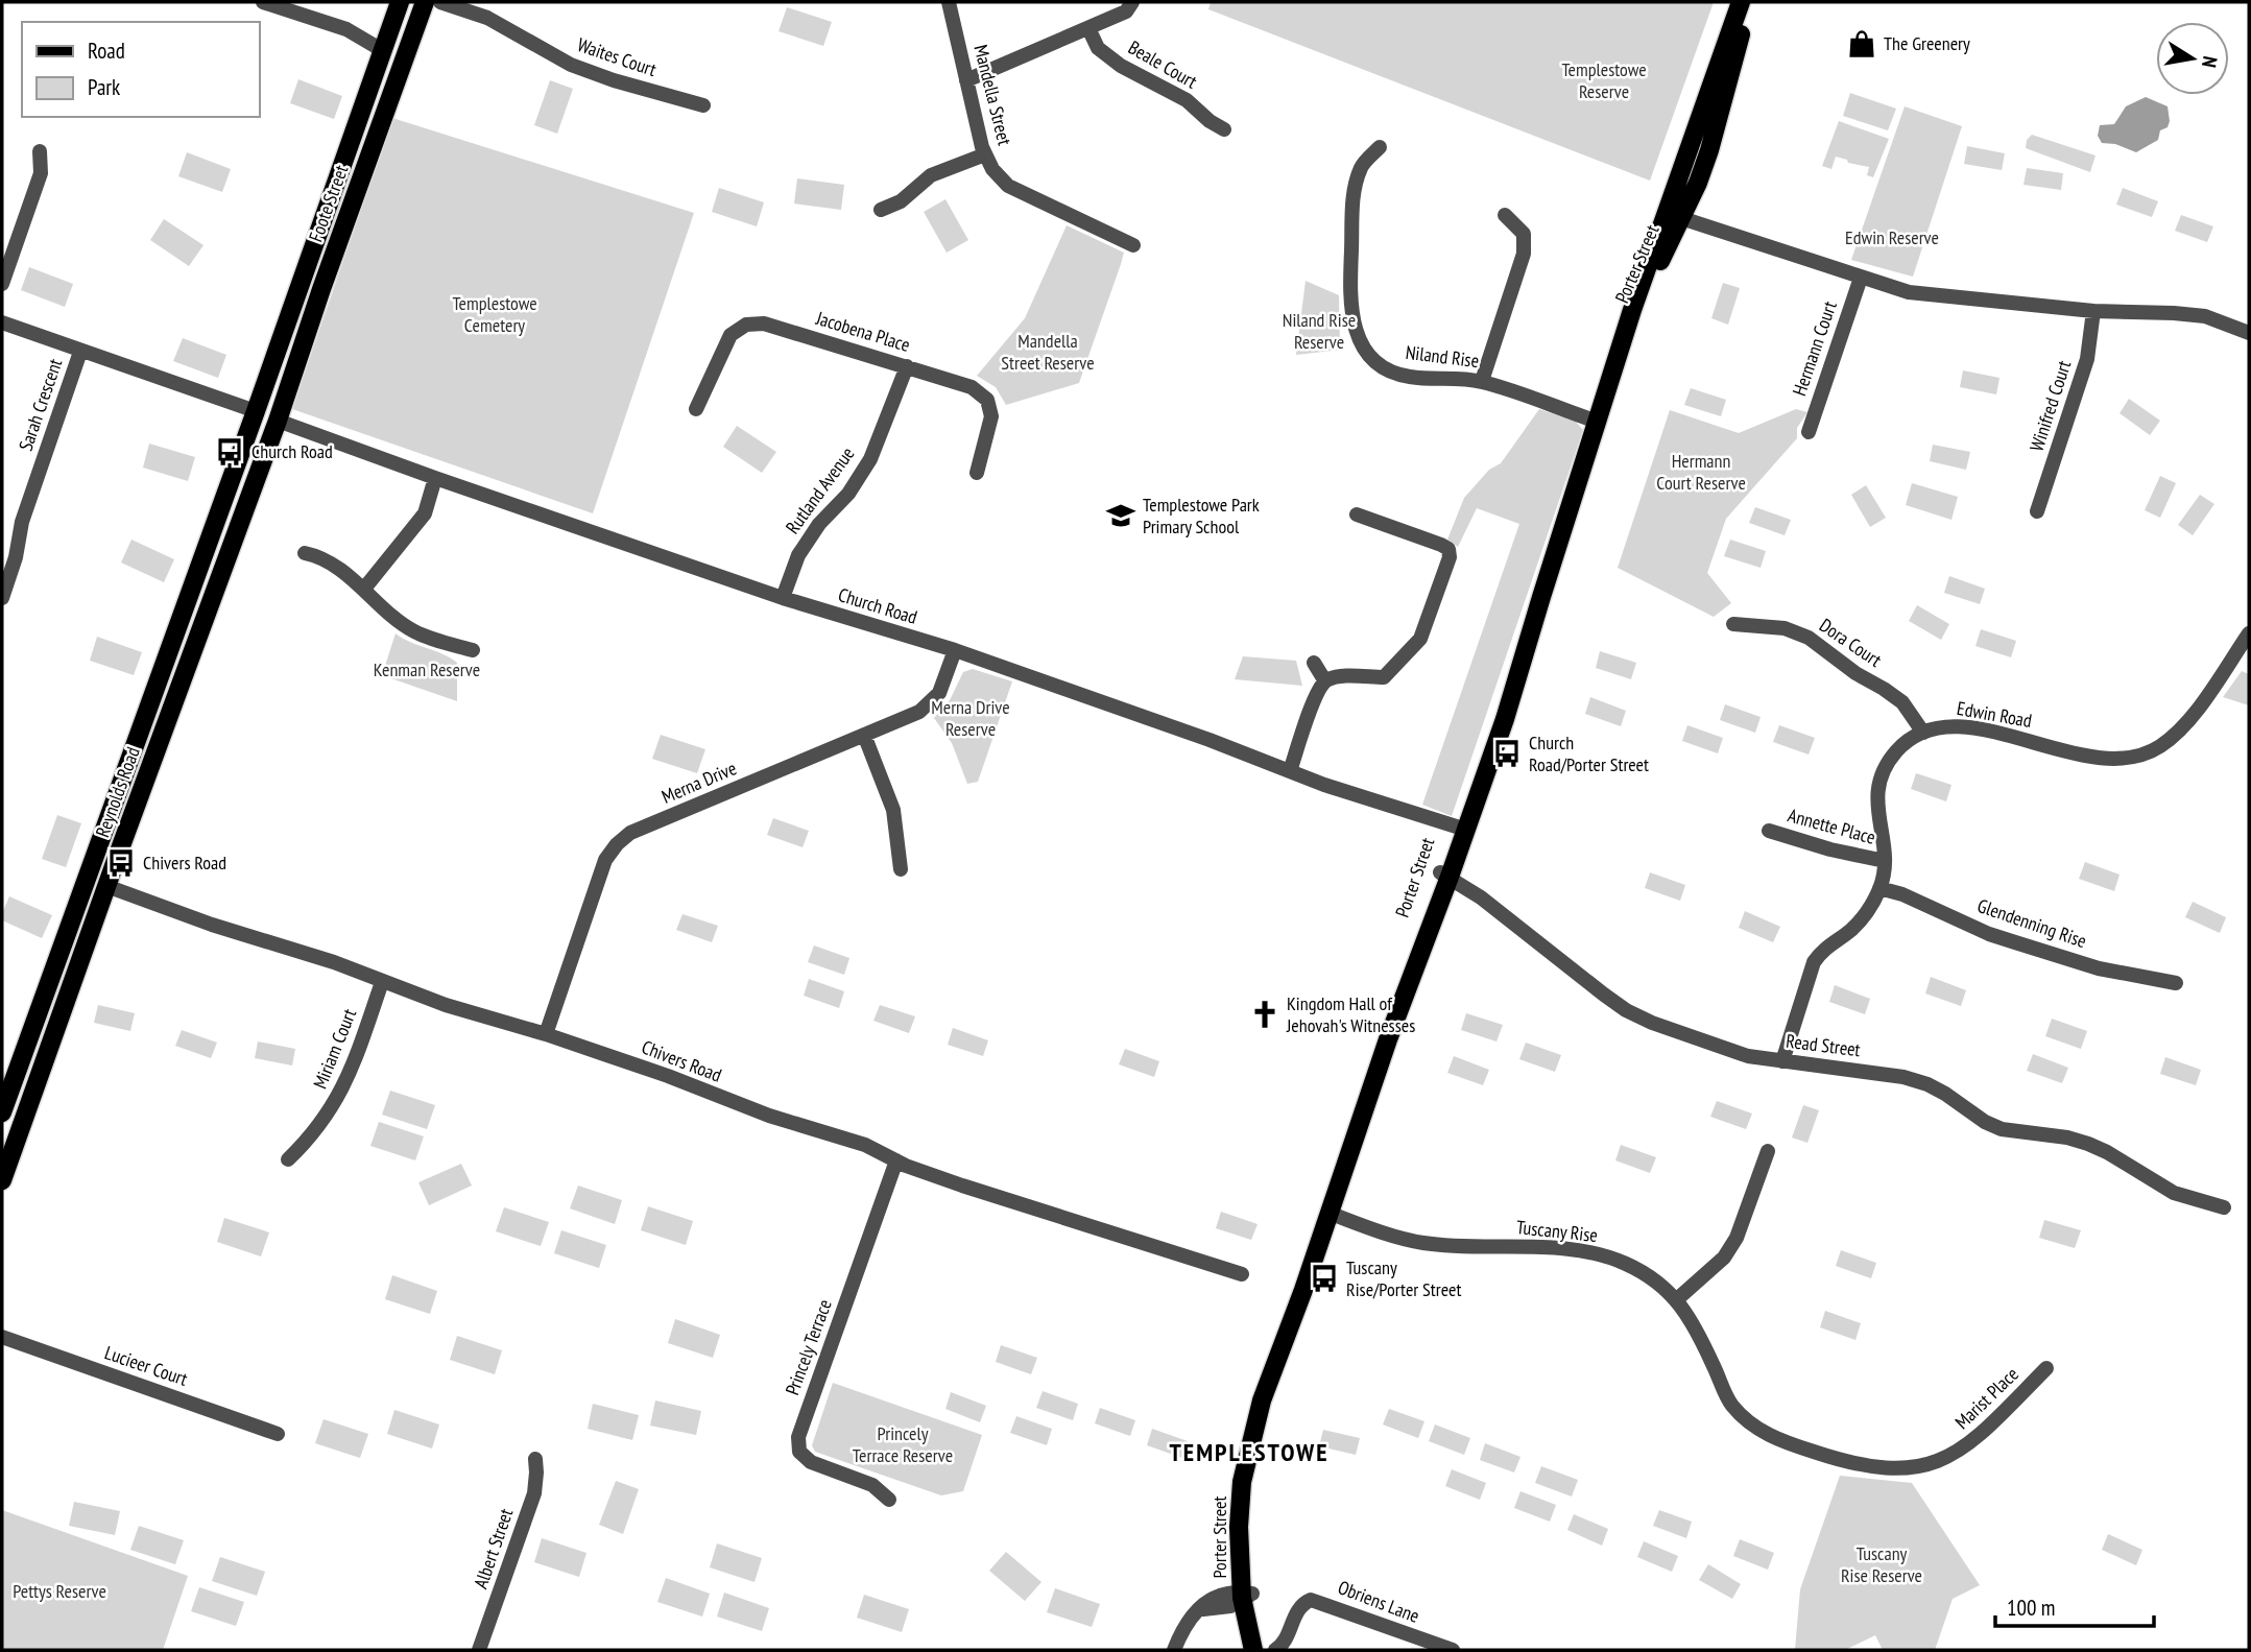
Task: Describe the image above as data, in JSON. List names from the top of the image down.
{
  "streets": {
    "main road": ["Foote Street", "Porter Street", "Reynolds Road"],
    "street": [
      "Waites Court",
      "Beale Court",
      "Mandella Street",
      "Jacobena Place",
      "Hermann Court",
      "Niland Rise",
      "Sarah Crescent",
      "Winifred Court",
      "Rutland Avenue",
      "Church Road",
      "Dora Court",
      "Edwin Road",
      "Merna Drive",
      "Annette Place",
      "Glendenning Rise",
      "Read Street",
      "Miriam Court",
      "Chivers Road",
      "Tuscany Rise",
      "Princely Terrace",
      "Lucieer Court",
      "Marist Place",
      "Albert Street",
      "Obriens Lane"
    ]
  },
  "crossings": [
    ["Foote Street", "Church Road"],
    ["Foote Street", "Reynolds Road"],
    ["Porter Street", "Niland Rise"],
    ["Porter Street", "Church Road"],
    ["Porter Street", "Read Street"],
    ["Porter Street", "Tuscany Rise"],
    ["Jacobena Place", "Rutland Avenue"],
    ["Rutland Avenue", "Church Road"],
    ["Church Road", "Merna Drive"],
    ["Church Road", "Reynolds Road"],
    ["Dora Court", "Edwin Road"],
    ["Edwin Road", "Annette Place"],
    ["Edwin Road", "Glendenning Rise"],
    ["Edwin Road", "Read Street"],
    ["Merna Drive", "Chivers Road"],
    ["Reynolds Road", "Chivers Road"],
    ["Miriam Court", "Chivers Road"],
    ["Chivers Road", "Princely Terrace"],
    ["Tuscany Rise", "Marist Place"]
  ],
  "districts": ["TEMPLESTOWE"],
  "parks": [
    "Templestowe Reserve",
    "Edwin Reserve",
    "Templestowe Cemetery",
    "Niland Rise Reserve",
    "Mandella Street Reserve",
    "Hermann Court Reserve",
    "Kenman Reserve",
    "Merna Drive Reserve",
    "Princely Terrace Reserve",
    "Tuscany Rise Reserve",
    "Pettys Reserve"
  ],
  "places": {
    "shop": ["The Greenery"],
    "bus stop": [
      "Church Road",
      "Church Road/Porter Street",
      "Chivers Road",
      "Tuscany Rise/Porter Street"
    ],
    "school or university": ["Templestowe Park Primary School"],
    "church": ["Kingdom Hall of Jehovah's Witnesses"]
  },
  "legend": ["Road", "Park"],
  "scale_bar": "100 m",
  "north": "right"
}
